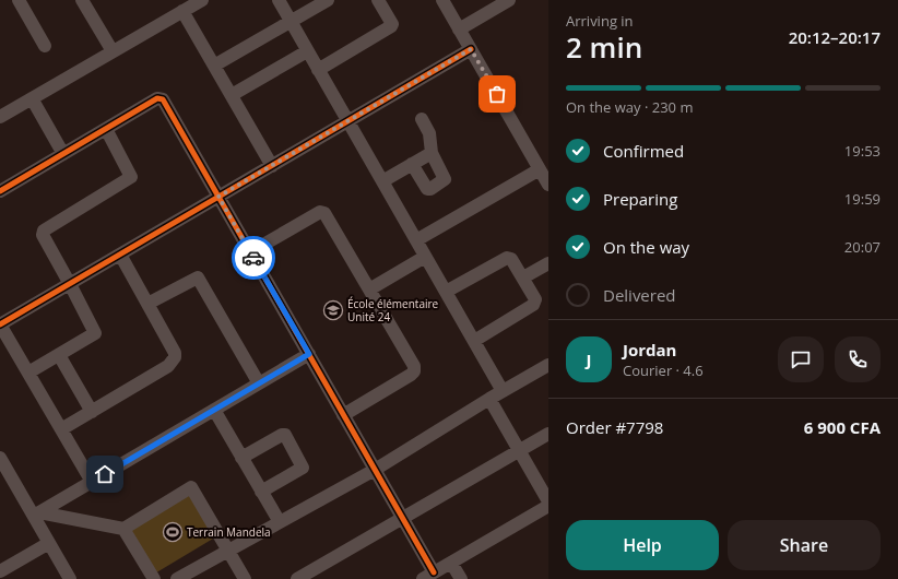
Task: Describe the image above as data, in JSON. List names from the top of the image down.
{
  "places": {
    "school or university": ["École élémentaire Unité 24"],
    "sports": ["Terrain Mandela"]
  },
  "page": {
    "heading": ["2 min", "Arriving in", "20:12–20:17"],
    "panel": [
      "Jordan",
      "Courier · 4.6",
      "Order #7798",
      "6 900 CFA"
    ],
    "bar": "On the way · 230 m",
    "list": [
      ["Confirmed", "19:53"],
      ["Preparing", "19:59"],
      ["On the way", "20:07"],
      "Delivered"
    ],
    "round": "J",
    "buttons": ["Help", "Share"]
  }
}
